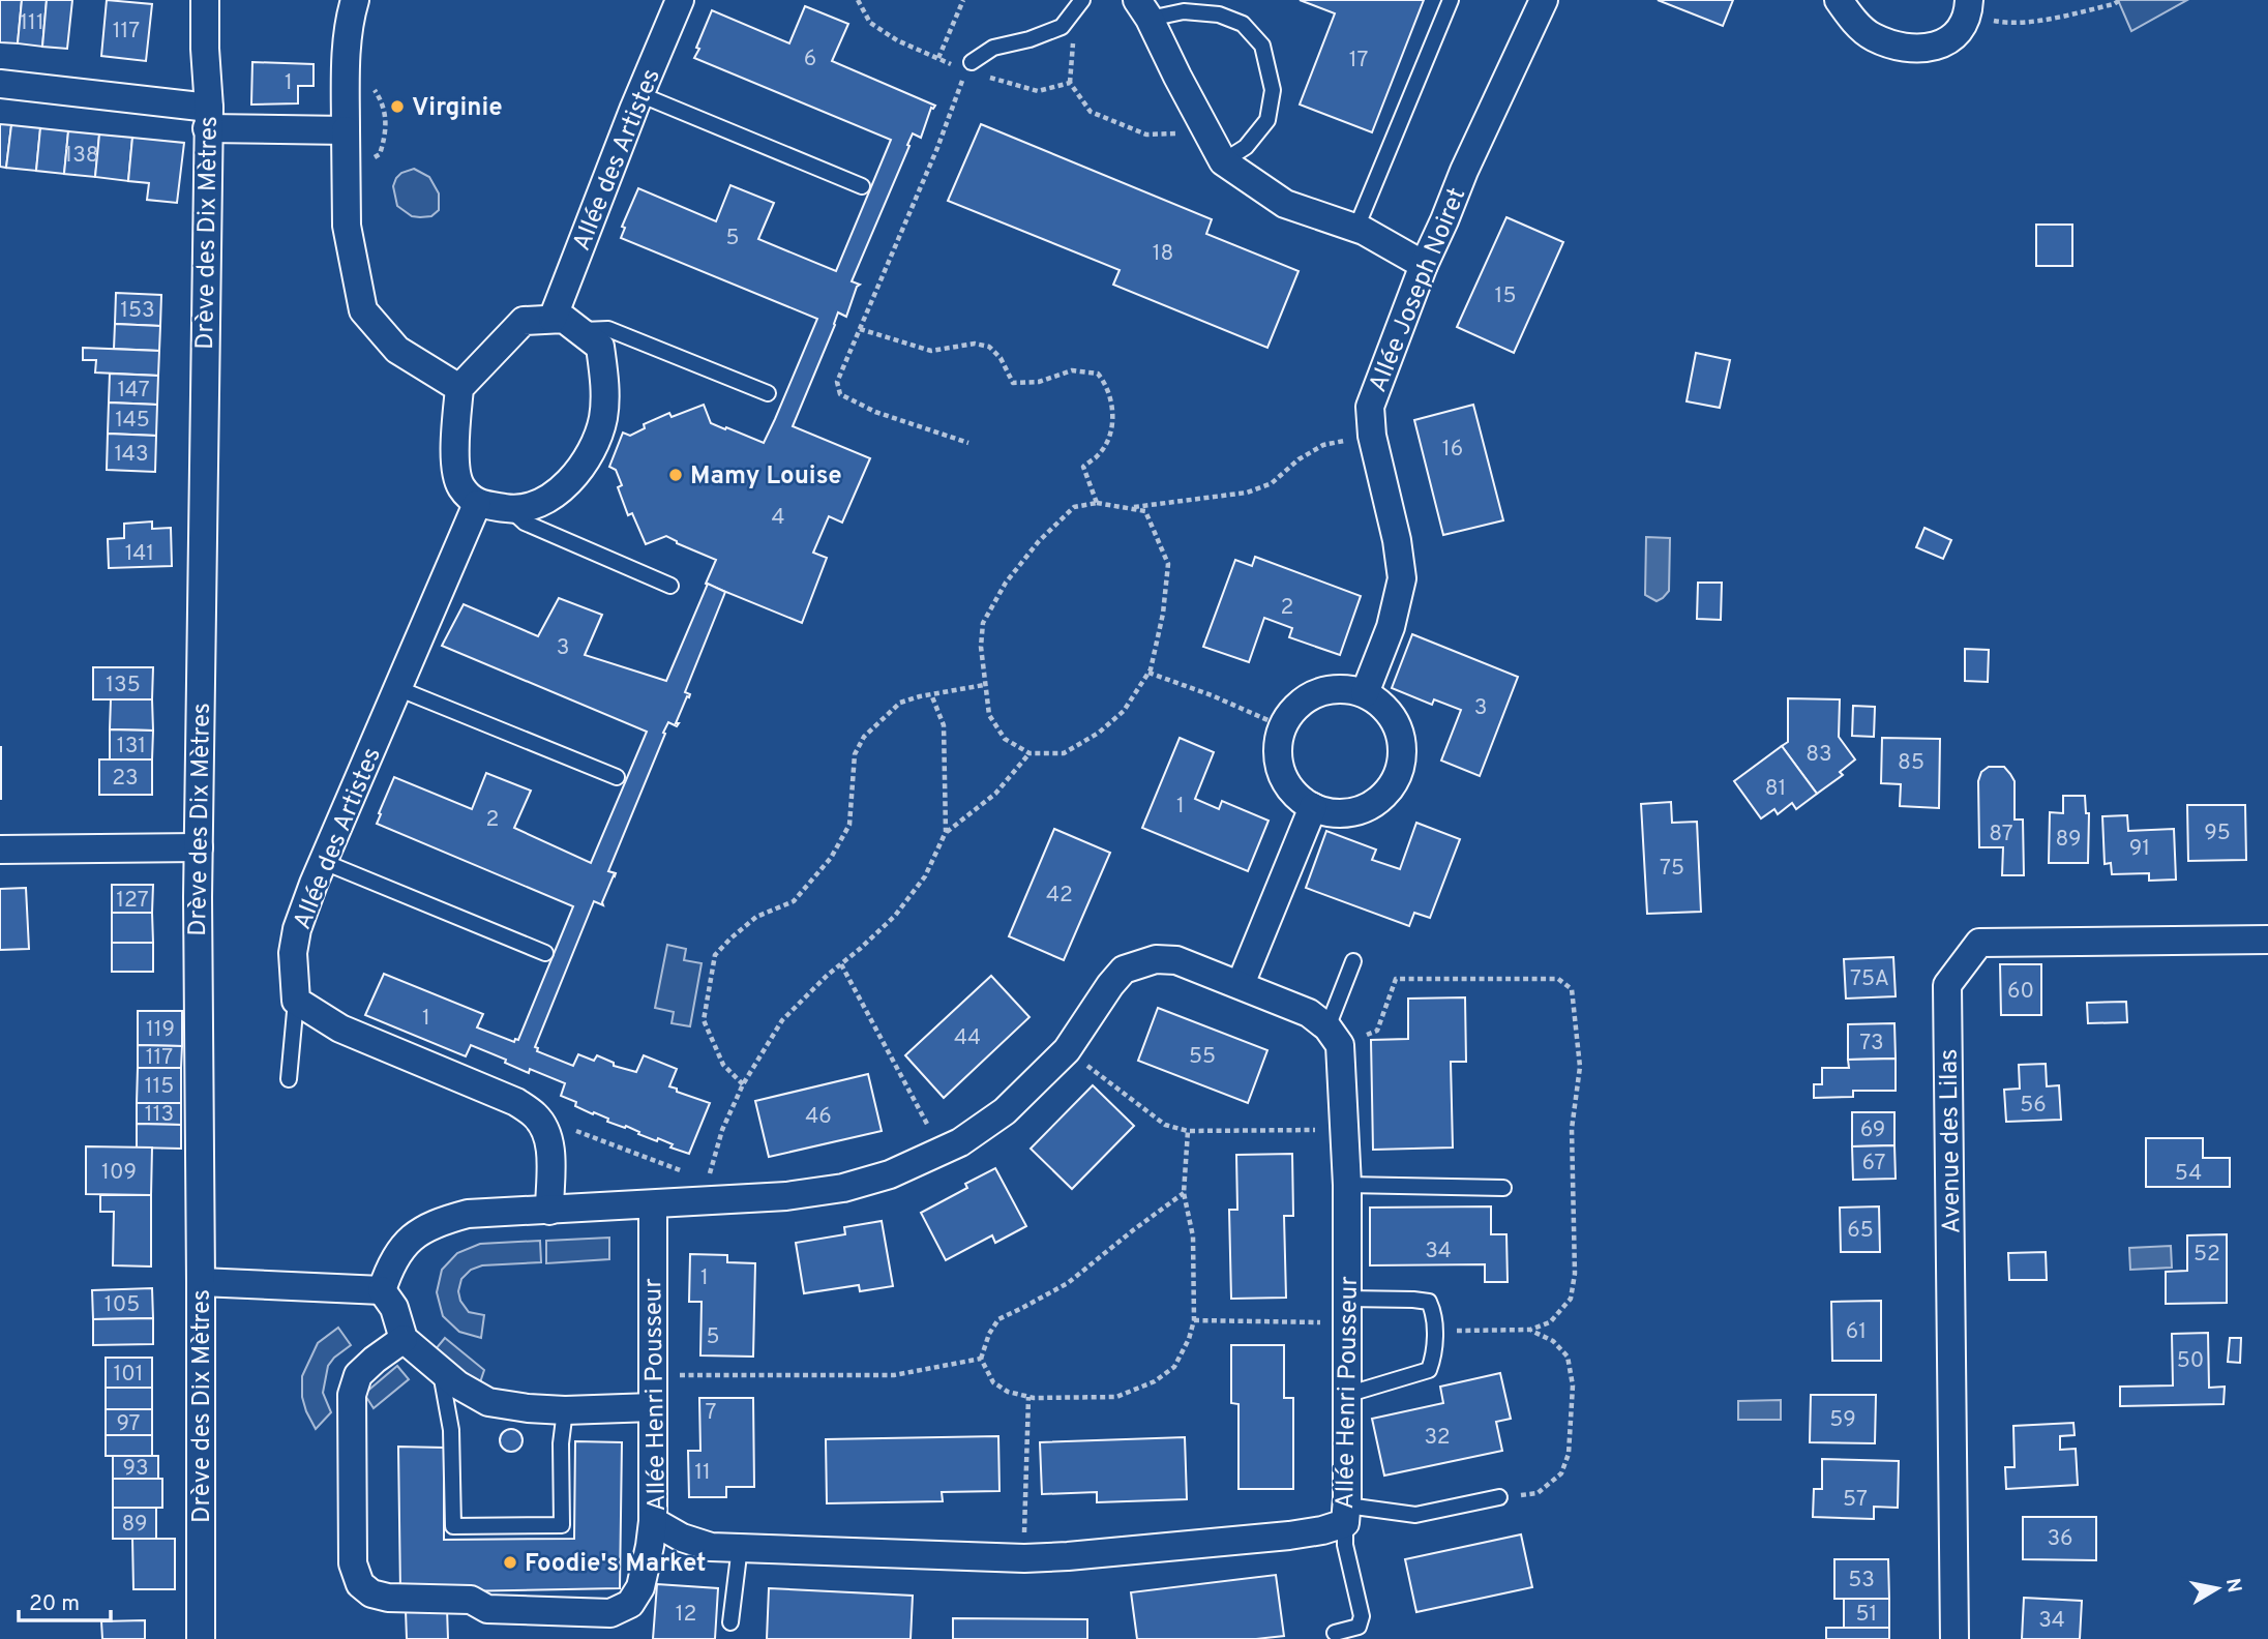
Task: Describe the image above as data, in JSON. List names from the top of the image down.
{
  "streets": {
    "street": [
      "Allée des Artistes",
      "Drève des Dix Mètres",
      "Allée Joseph Noiret",
      "Avenue des Lilas",
      "Allée Henri Pousseur"
    ]
  },
  "places": ["Virginie", "Mamy Louise", "Foodie's Market"],
  "house_numbers": [
    "111",
    "117",
    "6",
    "17",
    "1",
    "138",
    "5",
    "18",
    "15",
    "153",
    "147",
    "145",
    "16",
    "143",
    "4",
    "141",
    "2",
    "3",
    "135",
    "3",
    "131",
    "83",
    "85",
    "23",
    "81",
    "1",
    "2",
    "95",
    "87",
    "89",
    "91",
    "75",
    "42",
    "127",
    "75A",
    "60",
    "1",
    "119",
    "44",
    "73",
    "55",
    "117",
    "115",
    "56",
    "113",
    "46",
    "69",
    "67",
    "109",
    "54",
    "65",
    "34",
    "52",
    "1",
    "105",
    "61",
    "5",
    "50",
    "101",
    "7",
    "59",
    "97",
    "32",
    "93",
    "11",
    "57",
    "89",
    "36",
    "53",
    "12",
    "51",
    "34"
  ],
  "scale_bar": "20 m",
  "north": "right"
}
